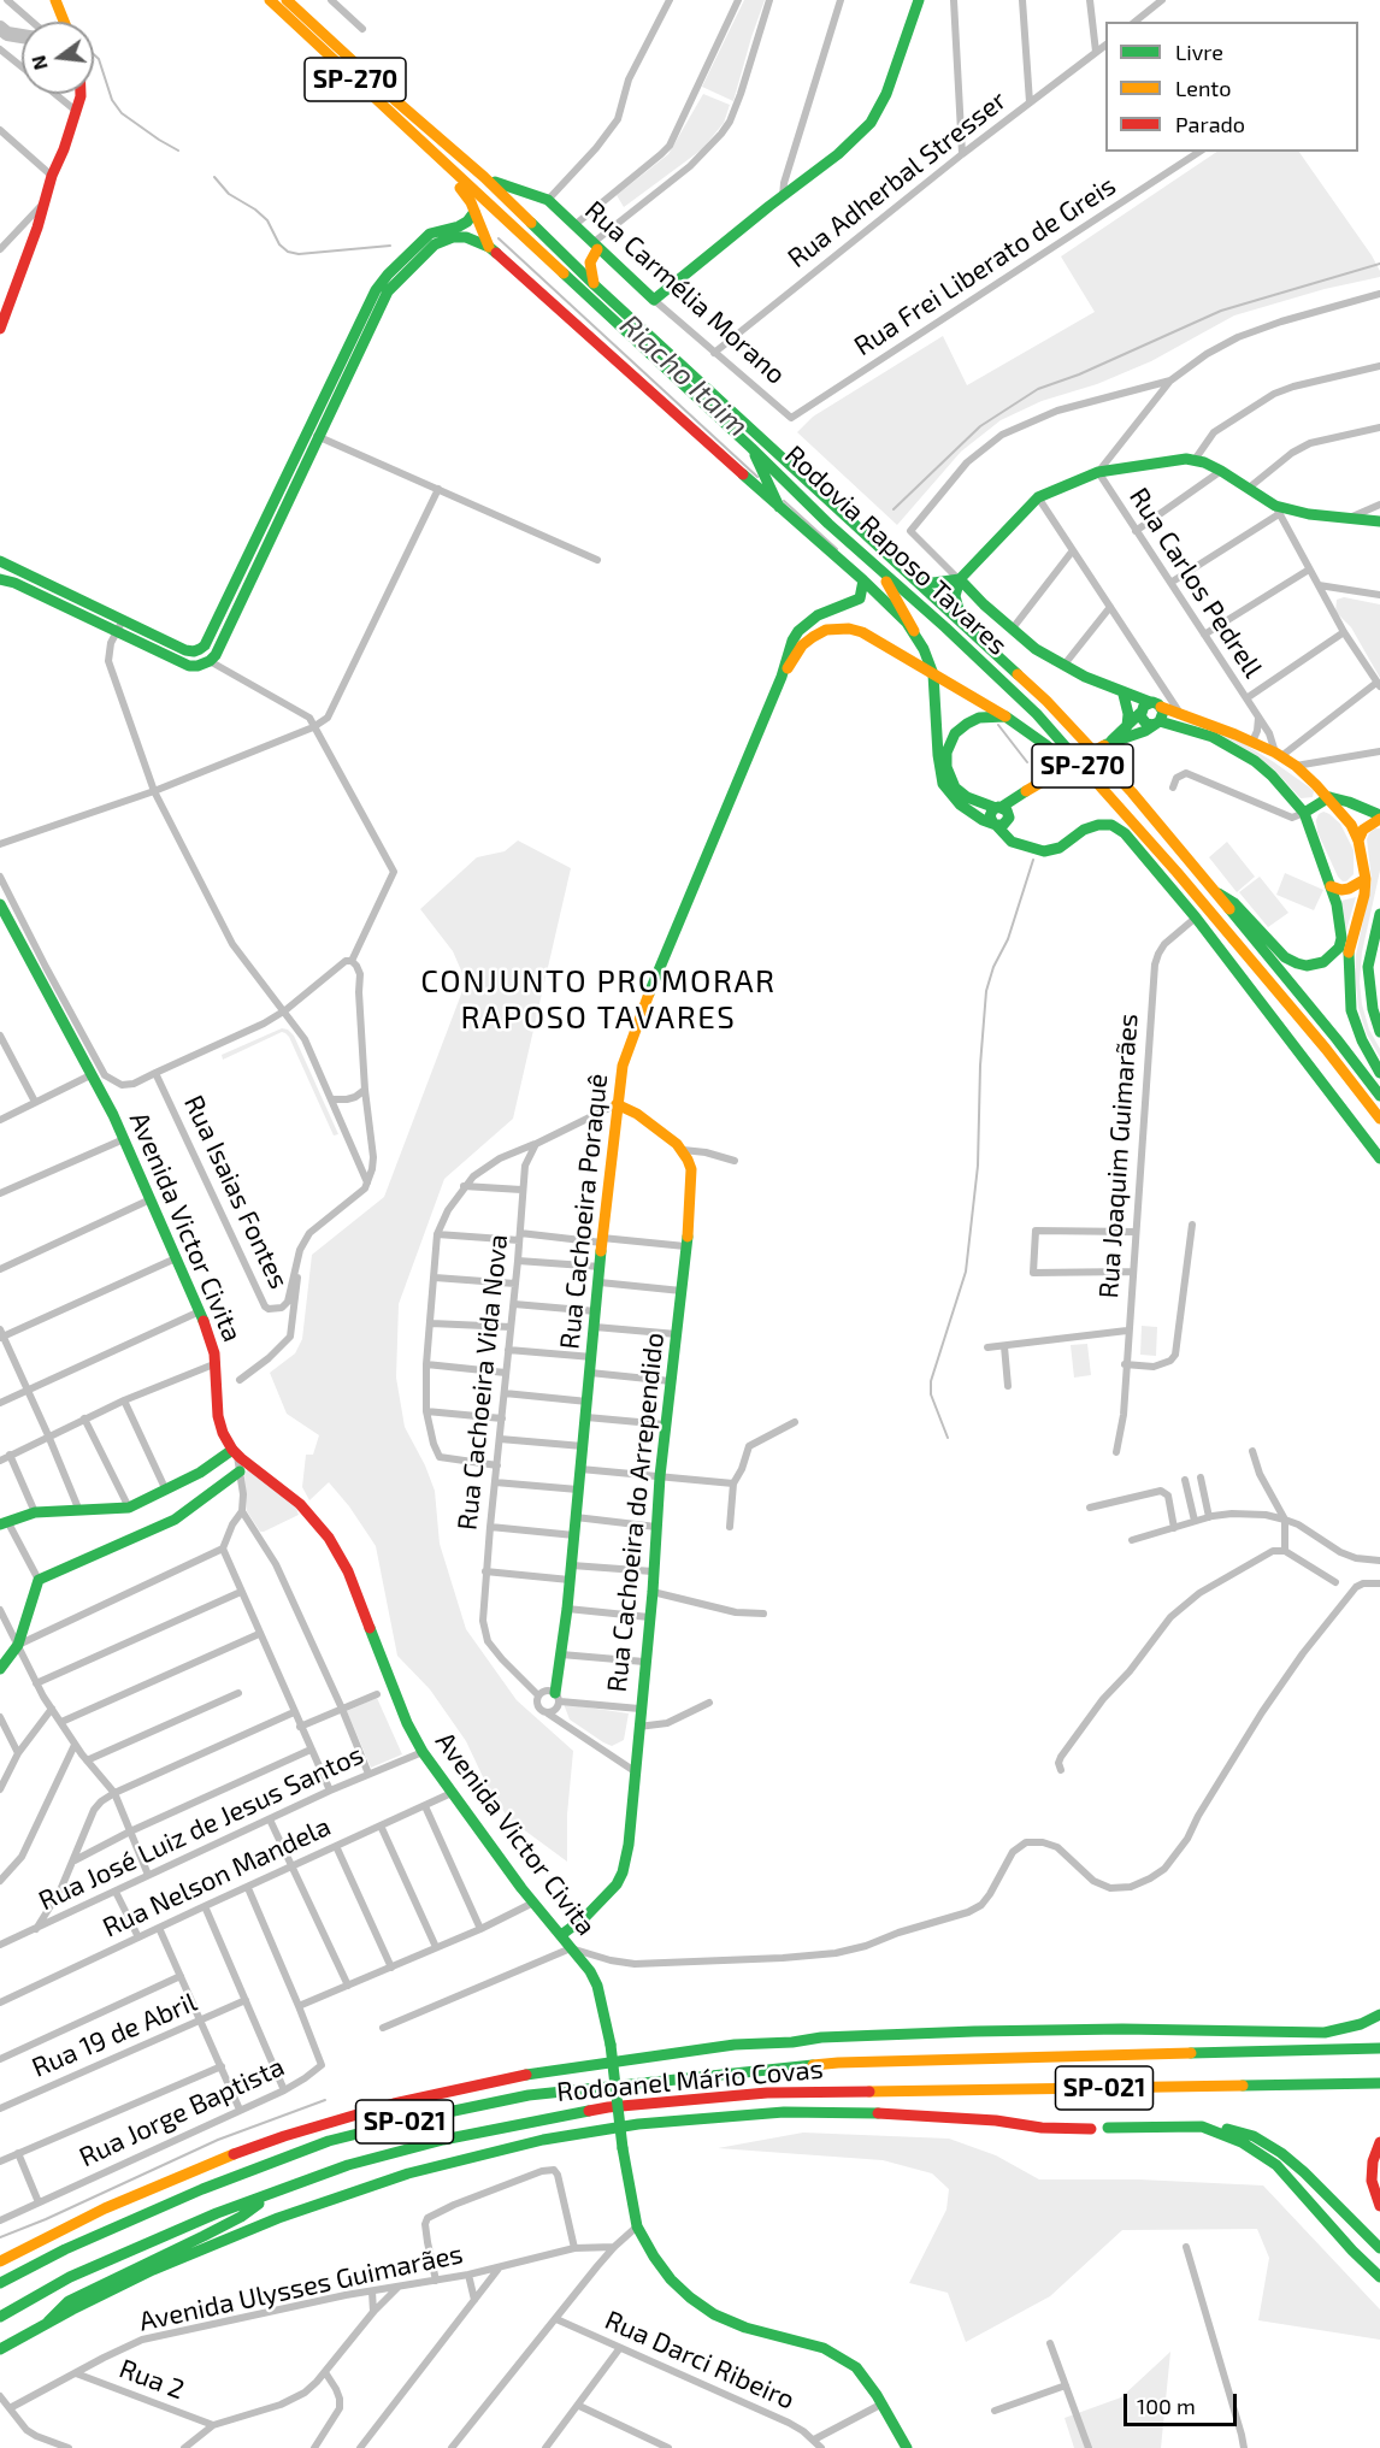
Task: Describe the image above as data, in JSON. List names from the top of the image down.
{
  "streets": {
    "main road": [
      "SP-270",
      "Rua Carmélia Morano",
      "Rodovia Raposo Tavares",
      "Rua Cachoeira Poraquê",
      "Avenida Victor Civita",
      "Rua Cachoeira do Arrependido",
      "Rodoanel Mário Covas",
      "SP-021"
    ],
    "street": [
      "Rua Adherbal Stresser",
      "Rua Frei Liberato de Greis",
      "Rua Carlos Pedrell",
      "Rua Joaquim Guimarães",
      "Rua Isaias Fontes",
      "Rua Cachoeira Vida Nova",
      "Rua José Luiz de Jesus Santos",
      "Rua Nelson Mandela",
      "Rua 19 de Abril",
      "Rua Jorge Baptista",
      "Avenida Ulysses Guimarães",
      "Rua Darci Ribeiro",
      "Rua 2"
    ]
  },
  "crossings": [
    ["Rua Adherbal Stresser", "Rua Carmélia Morano"],
    ["Rua Frei Liberato de Greis", "Rua Carmélia Morano"],
    ["Rodovia Raposo Tavares", "Rua Cachoeira Poraquê"],
    ["Rua Cachoeira Poraquê", "Rua Cachoeira Vida Nova"],
    ["Avenida Victor Civita", "Rua Cachoeira do Arrependido"],
    ["Avenida Victor Civita", "Rua José Luiz de Jesus Santos"],
    ["Avenida Victor Civita", "Rua Nelson Mandela"],
    ["Avenida Ulysses Guimarães", "Rua 2"]
  ],
  "districts": ["CONJUNTO PROMORAR RAPOSO TAVARES"],
  "water": ["Riacho Itaim"],
  "legend": ["Livre", "Lento", "Parado"],
  "scale_bar": "100 m",
  "north": "left"
}
